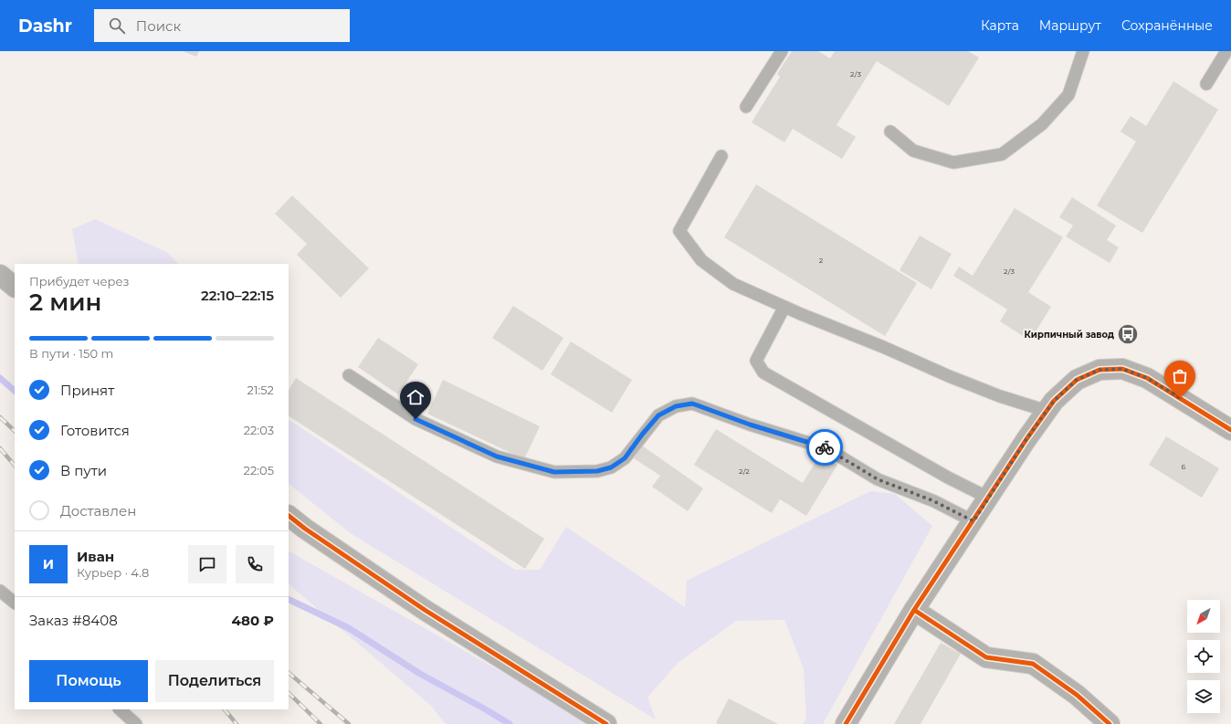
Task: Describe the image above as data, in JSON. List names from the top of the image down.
{
  "places": {
    "bus stop": ["Кирпичный завод"]
  },
  "house_numbers": [
    "2/3",
    "2",
    "2/3",
    "6",
    "2/2"
  ],
  "north": "bottom left",
  "page": {
    "header": "Dashr",
    "search": "Поиск",
    "nav": ["Карта", "Маршрут", "Сохранённые"],
    "heading": ["2 мин", "Прибудет через", "22:10–22:15"],
    "panel": [
      "Иван",
      "Курьер · 4.8",
      "Заказ #8408",
      "480 ₽"
    ],
    "bar": "В пути · 150 m",
    "list": [
      ["Принят", "21:52"],
      ["Готовится", "22:03"],
      ["В пути", "22:05"],
      "Доставлен"
    ],
    "round": "И",
    "buttons": ["Помощь", "Поделиться"]
  }
}
